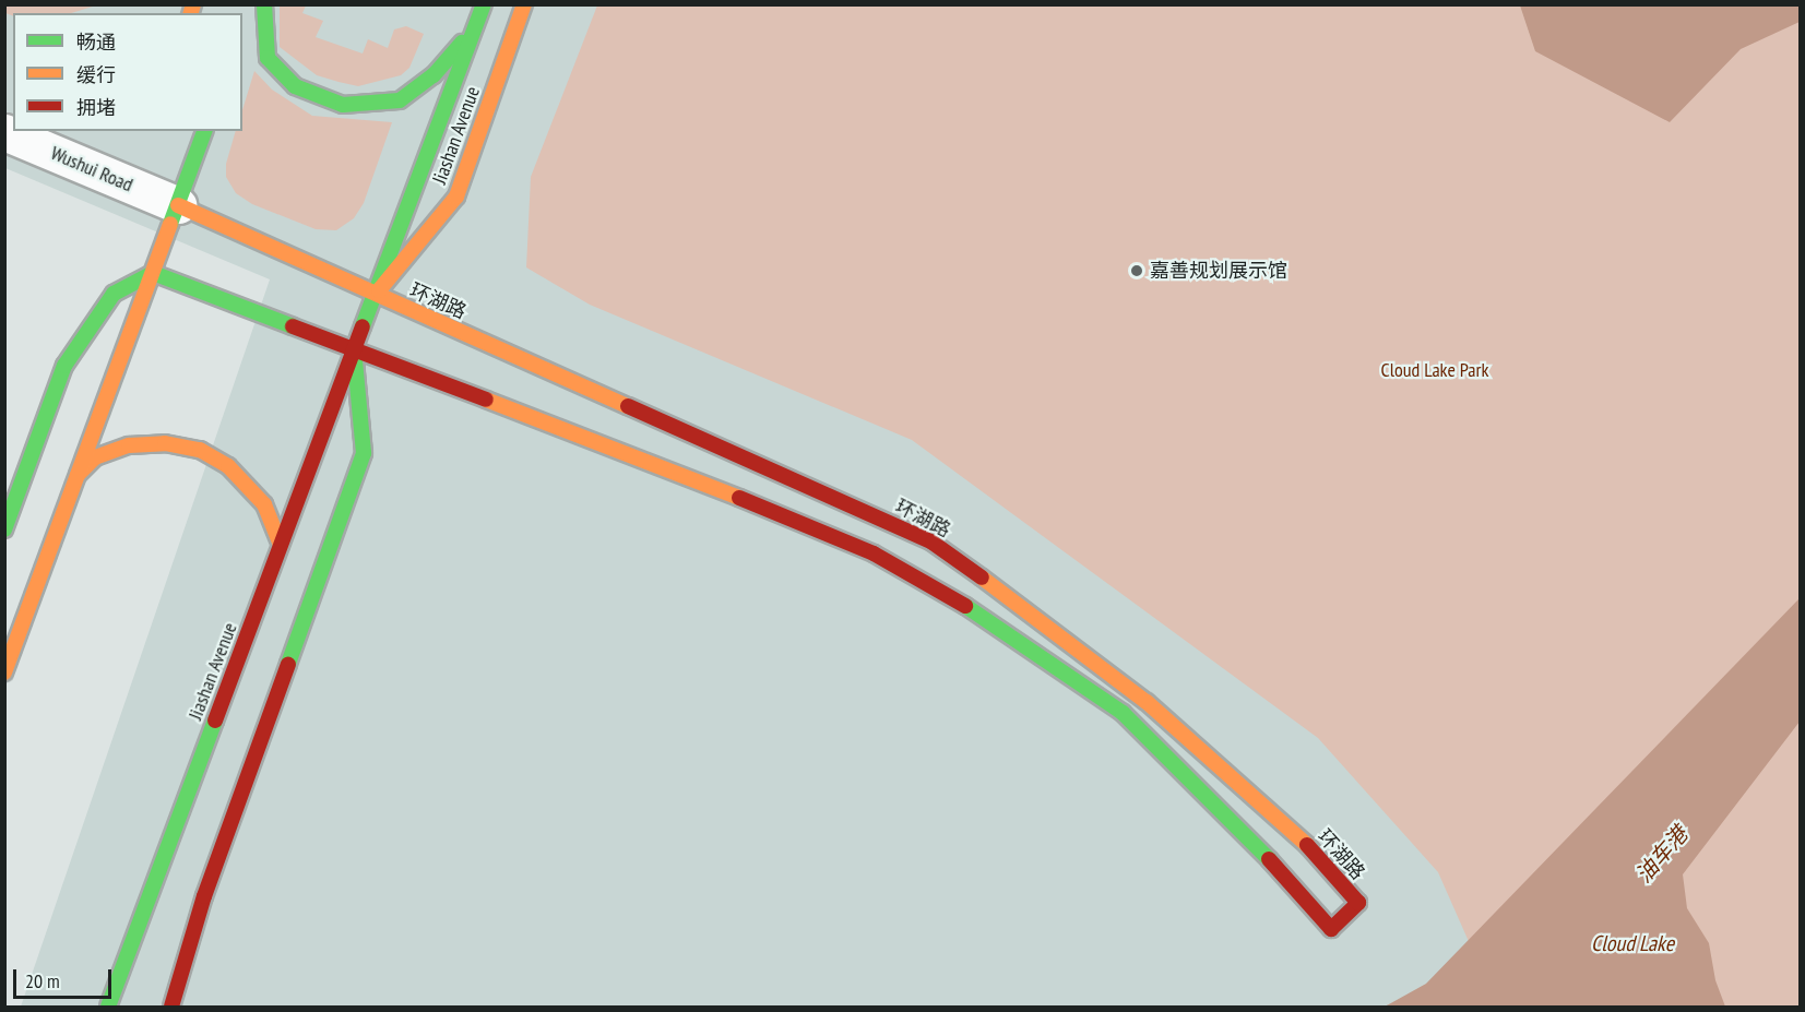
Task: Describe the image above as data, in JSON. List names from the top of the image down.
{
  "streets": {
    "main road": ["Jiashan Avenue", "环湖路"],
    "street": ["Wushui Road"]
  },
  "crossings": [
    ["Jiashan Avenue", "环湖路"],
    ["Wushui Road", "环湖路"]
  ],
  "water": ["油车港", "Cloud Lake"],
  "parks": ["Cloud Lake Park"],
  "places": ["嘉善规划展示馆"],
  "legend": ["畅通", "缓行", "拥堵"],
  "scale_bar": "20 m"
}
